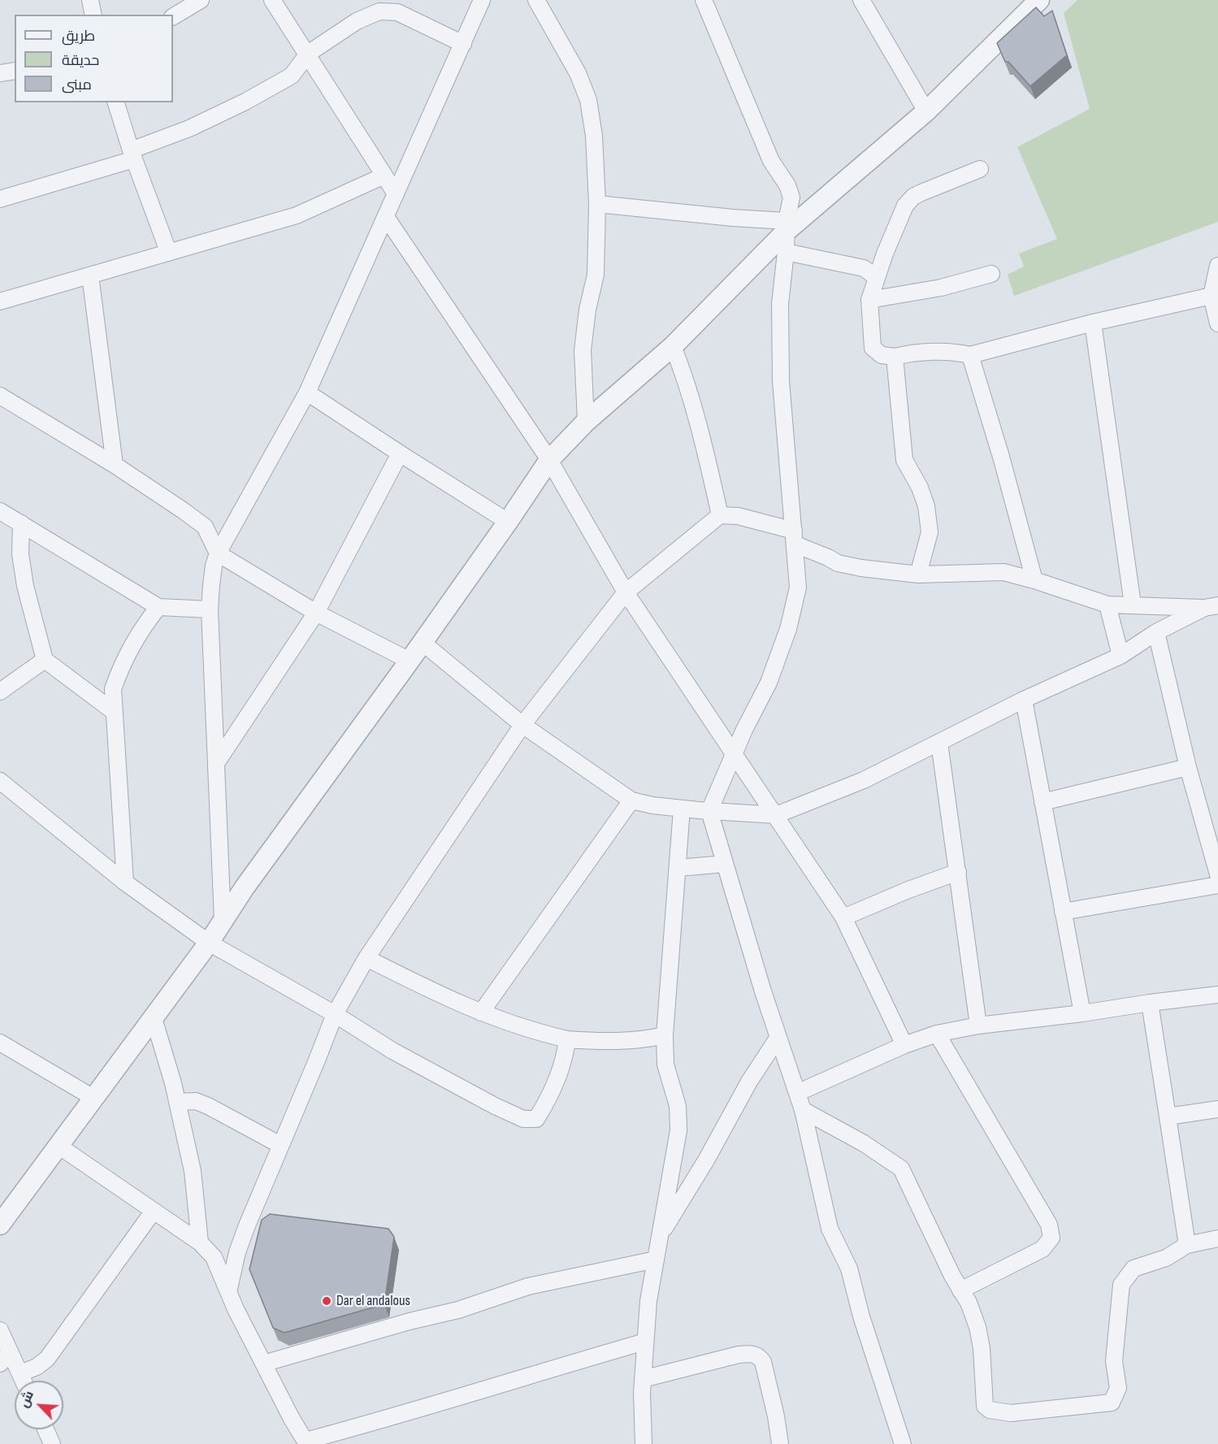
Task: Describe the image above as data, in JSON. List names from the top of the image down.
{
  "places": ["Dar el andalous"],
  "legend": ["طريق", "حديقة", "مبنى"],
  "north": "top left"
}
